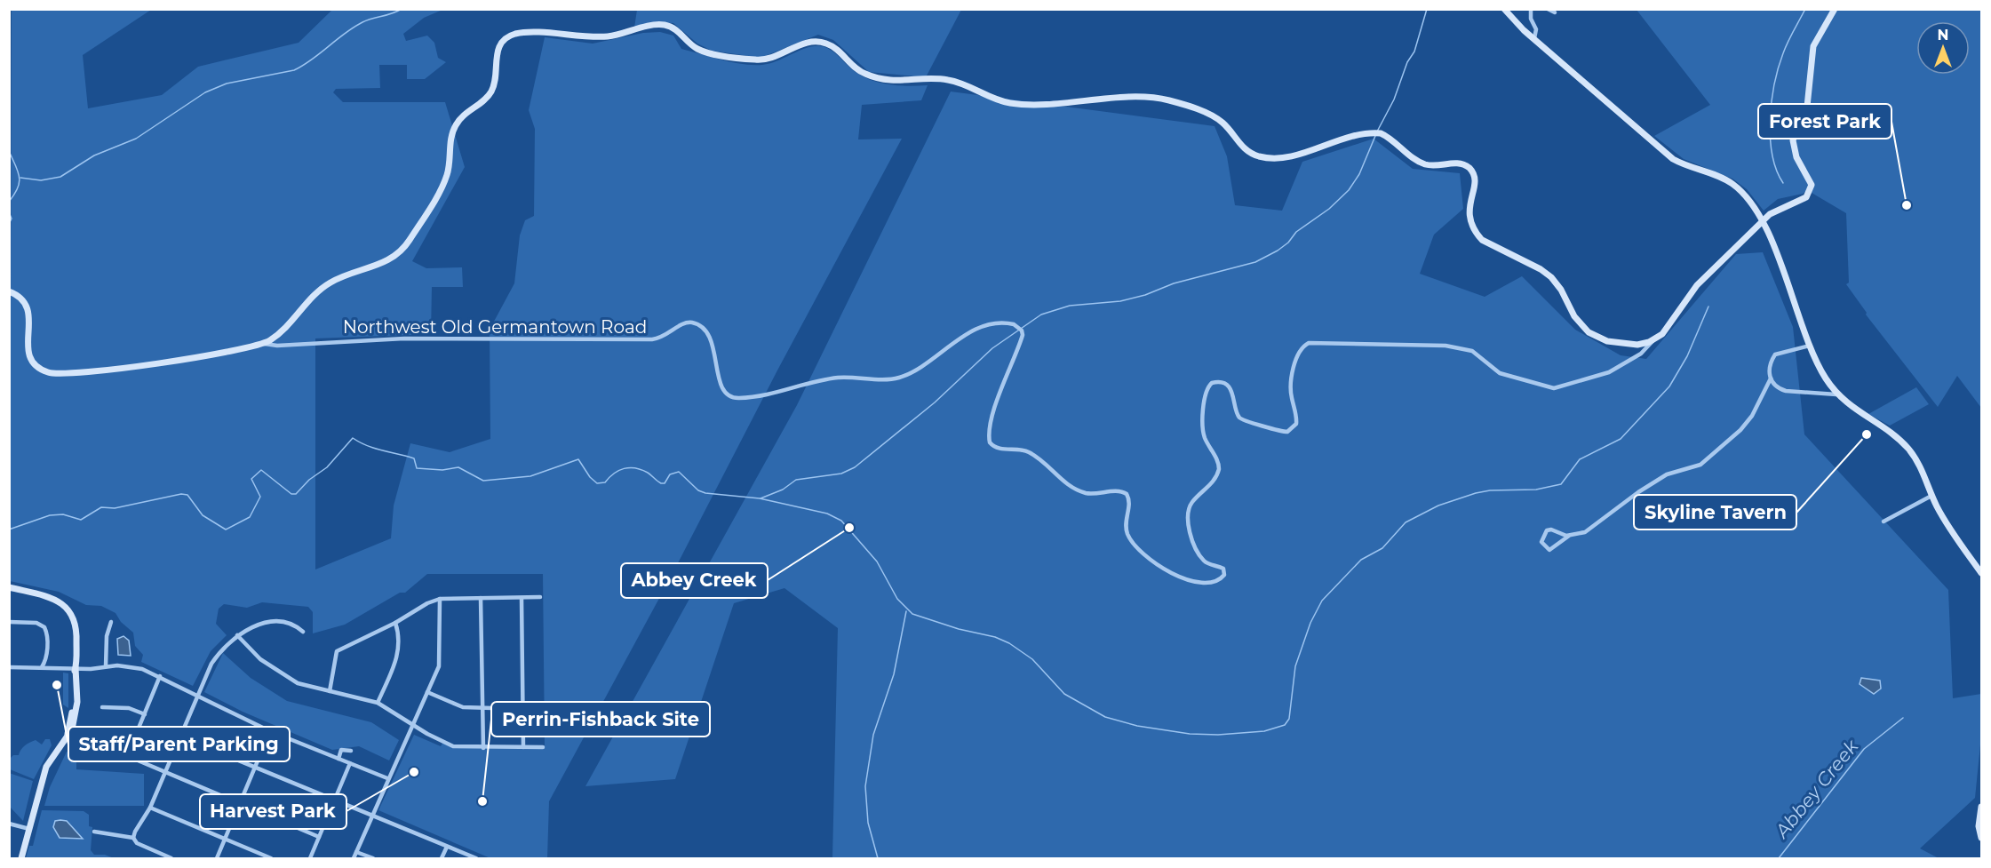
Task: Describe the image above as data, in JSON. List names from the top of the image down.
{
  "streets": {
    "street": ["Northwest Old Germantown Road"]
  },
  "water": ["Abbey Creek"],
  "places": [
    "Forest Park",
    "Skyline Tavern",
    "Abbey Creek",
    "Staff/Parent Parking",
    "Harvest Park",
    "Perrin-Fishback Site"
  ],
  "north": "top"
}
